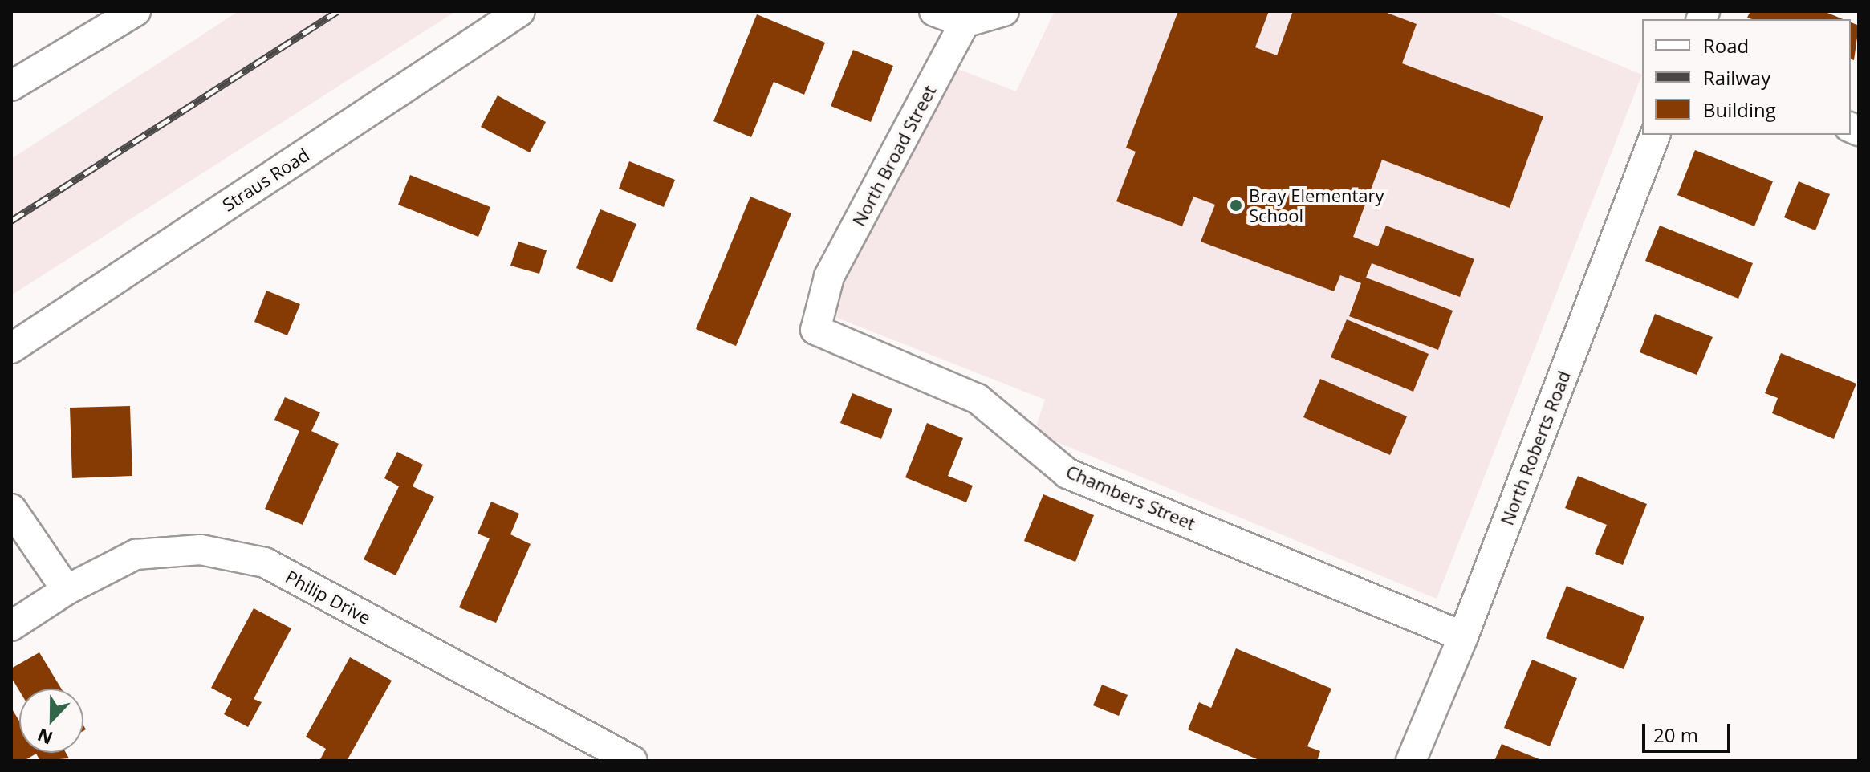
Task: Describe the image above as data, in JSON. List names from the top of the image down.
{
  "streets": {
    "street": [
      "North Broad Street",
      "Straus Road",
      "North Roberts Road",
      "Chambers Street",
      "Philip Drive"
    ]
  },
  "crossings": [
    ["North Broad Street", "Chambers Street"],
    ["North Roberts Road", "Chambers Street"]
  ],
  "places": ["Bray Elementary School"],
  "legend": ["Road", "Railway", "Building"],
  "scale_bar": "20 m",
  "north": "bottom"
}
